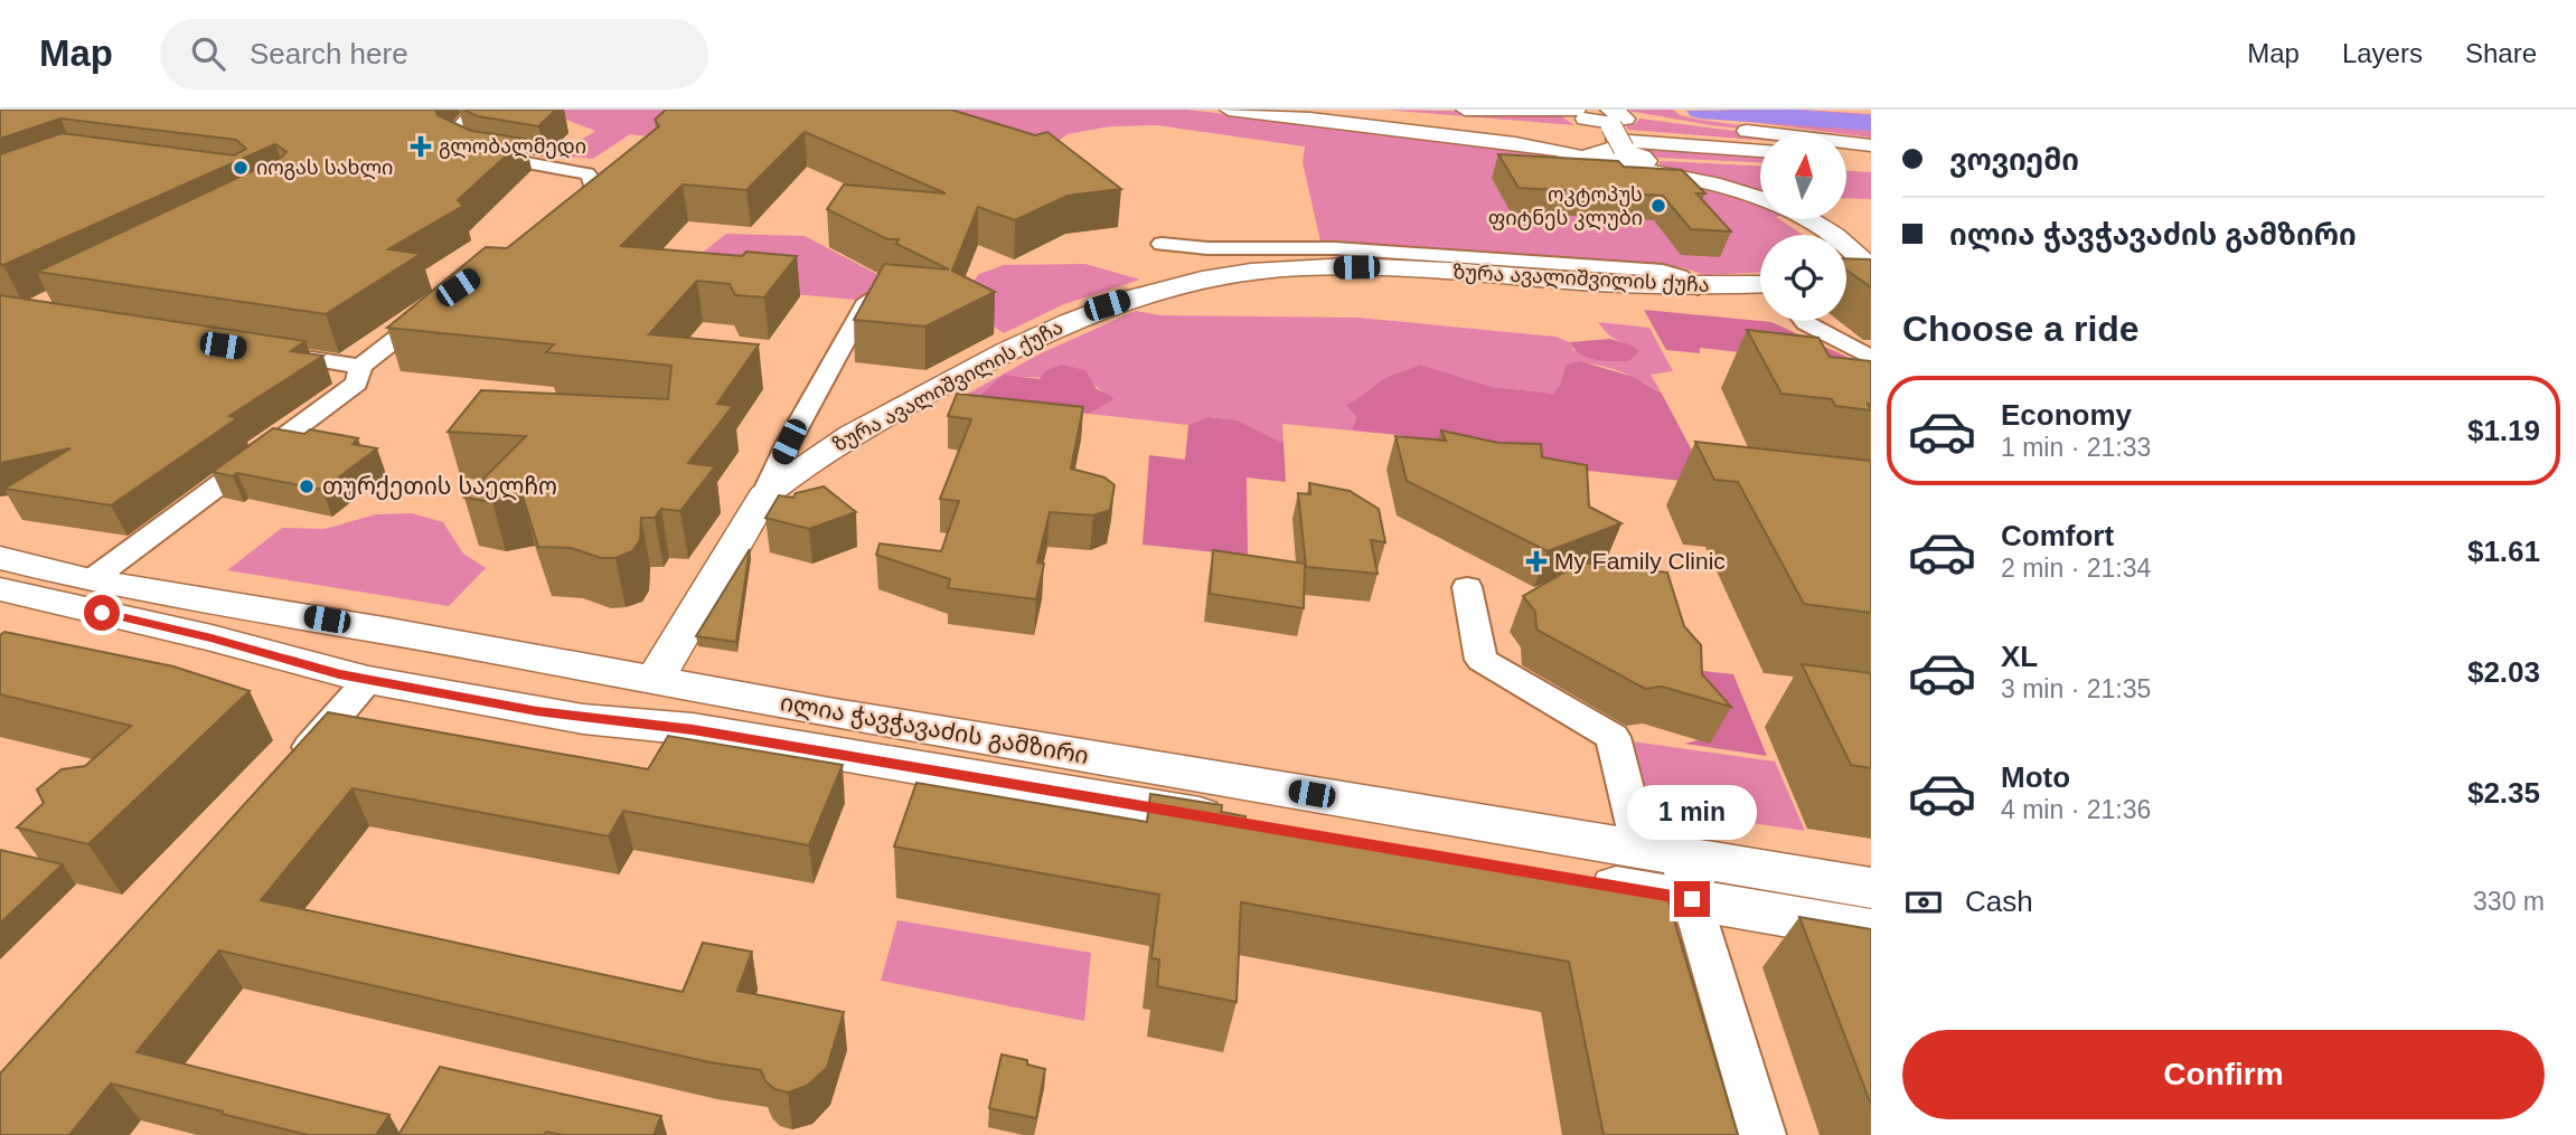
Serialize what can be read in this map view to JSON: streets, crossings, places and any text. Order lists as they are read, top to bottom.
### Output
{
  "streets": {
    "main road": ["ზურა ავალიშვილის ქუჩა", "ილია ჭავჭავაძის გამზირი"]
  },
  "crossings": [
    ["ზურა ავალიშვილის ქუჩა", "ილია ჭავჭავაძის გამზირი"]
  ],
  "places": {
    "health": ["გლობალმედი", "My Family Clinic"],
    "other": ["იოგას სახლი", "ოკტოპუს ფიტნეს კლუბი", "თურქეთის საელჩო"]
  },
  "north": "top",
  "page": {
    "header": "Map",
    "search": "Search here",
    "nav": ["Map", "Layers", "Share"],
    "banner": ["ვოვიემი", "ილია ჭავჭავაძის გამზირი"],
    "heading": "Choose a ride",
    "list": [
      {
        "name": "Economy",
        "note": "1 min · 21:33",
        "value": "$1.19"
      },
      {
        "name": "Comfort",
        "note": "2 min · 21:34",
        "value": "$1.61"
      },
      {
        "name": "XL",
        "note": "3 min · 21:35",
        "value": "$2.03"
      },
      {
        "name": "Moto",
        "note": "4 min · 21:36",
        "value": "$2.35"
      }
    ],
    "bubble": "1 min",
    "pay": ["Cash", "330 m"],
    "buttons": "Confirm"
  }
}
